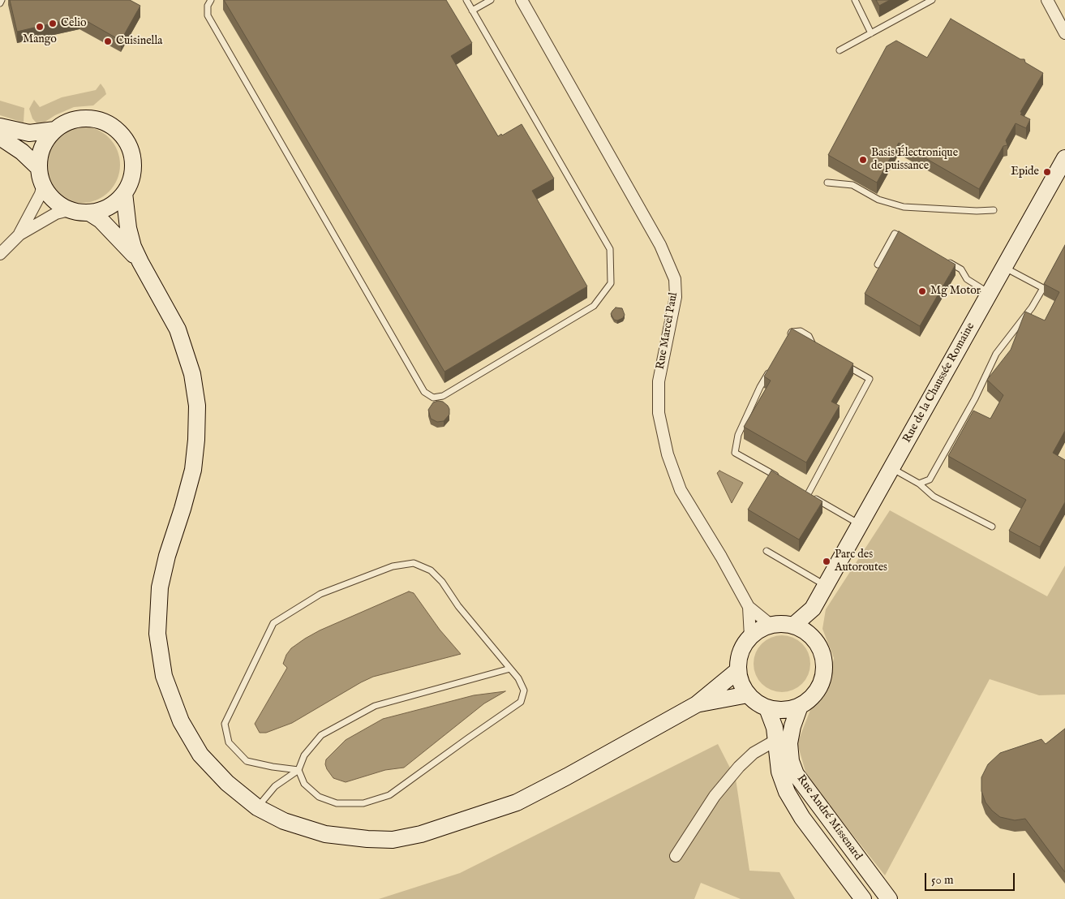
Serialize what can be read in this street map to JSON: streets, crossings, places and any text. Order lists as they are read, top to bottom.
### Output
{
  "streets": {
    "street": ["Rue Marcel Paul", "Rue de la Chaussée Romaine", "Rue André Missenard"]
  },
  "crossings": [
    ["Rue Marcel Paul", "Rue de la Chaussée Romaine"],
    ["Rue Marcel Paul", "Rue André Missenard"],
    ["Rue de la Chaussée Romaine", "Rue André Missenard"]
  ],
  "places": [
    "Celio",
    "Mango",
    "Cuisinella",
    "Basis Électronique de puissance",
    "Epide",
    "Mg Motor",
    "Parc des Autoroutes"
  ],
  "scale_bar": "50 m"
}
